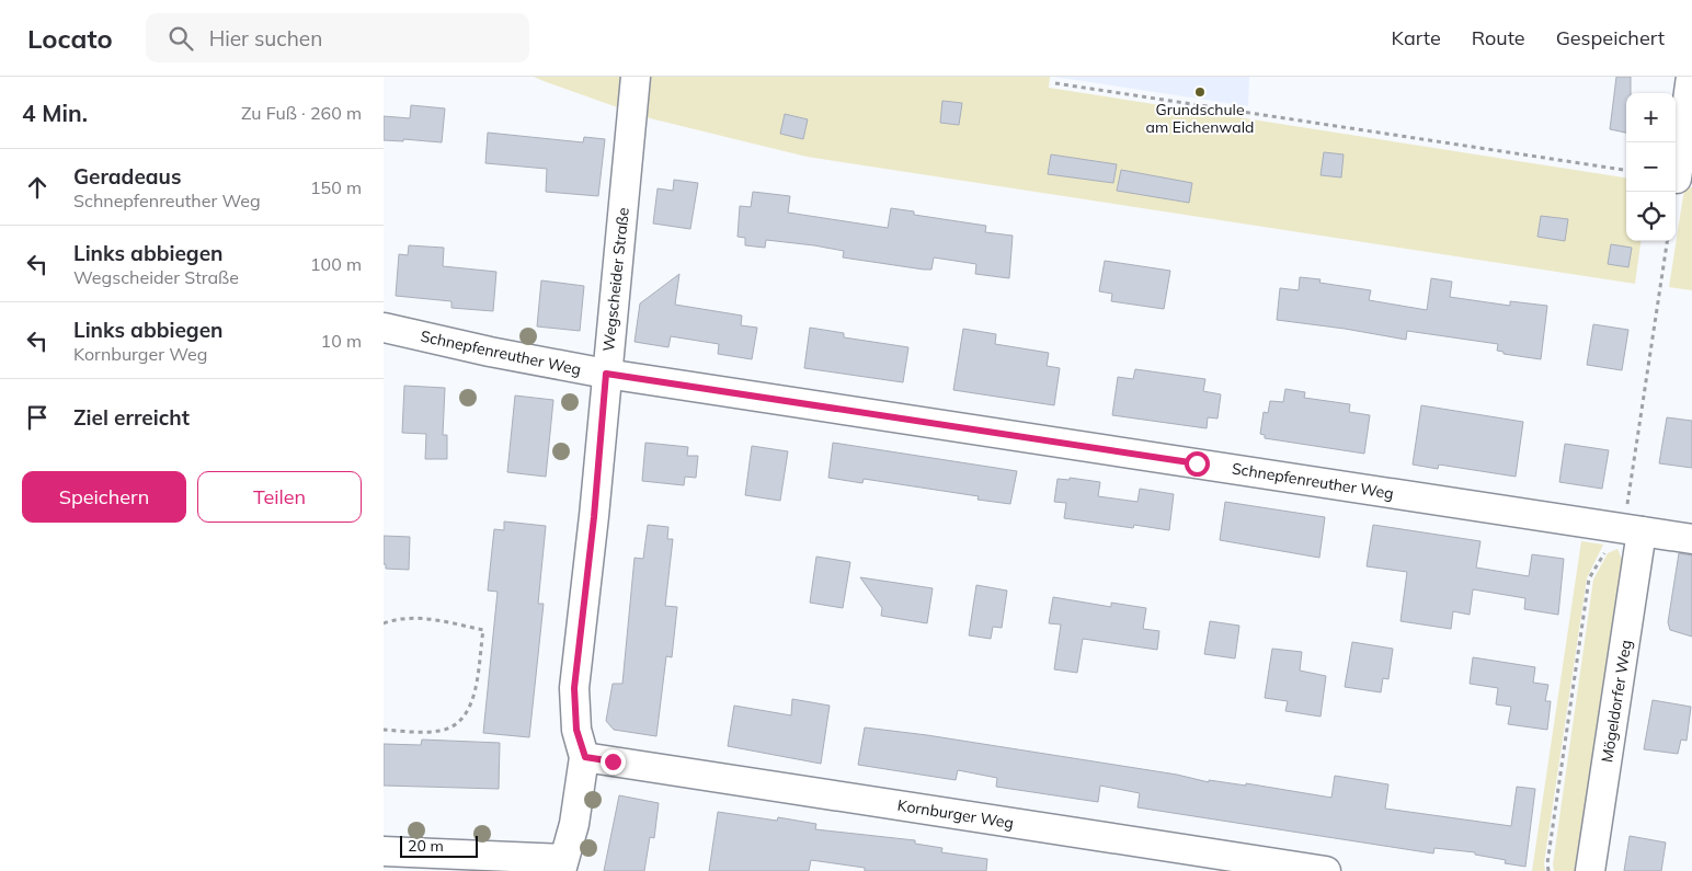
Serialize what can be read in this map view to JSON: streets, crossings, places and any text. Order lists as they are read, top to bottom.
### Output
{
  "streets": {
    "street": [
      "Wegscheider Straße",
      "Schnepfenreuther Weg",
      "Mögeldorfer Weg",
      "Kornburger Weg"
    ]
  },
  "crossings": [
    ["Wegscheider Straße", "Schnepfenreuther Weg"],
    ["Wegscheider Straße", "Kornburger Weg"],
    ["Schnepfenreuther Weg", "Mögeldorfer Weg"]
  ],
  "places": ["Grundschule am Eichenwald"],
  "scale_bar": "20 m",
  "page": {
    "header": "Locato",
    "search": "Hier suchen",
    "nav": ["Karte", "Route", "Gespeichert"],
    "heading": ["4 Min.", "Zu Fuß · 260 m"],
    "map_buttons": ["+", "−"],
    "list": [
      ["Geradeaus", "Schnepfenreuther Weg", "150 m"],
      ["Links abbiegen", "Wegscheider Straße", "100 m"],
      ["Links abbiegen", "Kornburger Weg", "10 m"],
      "Ziel erreicht"
    ],
    "buttons": ["Speichern", "Teilen"],
    "scale": "20 m"
  }
}
